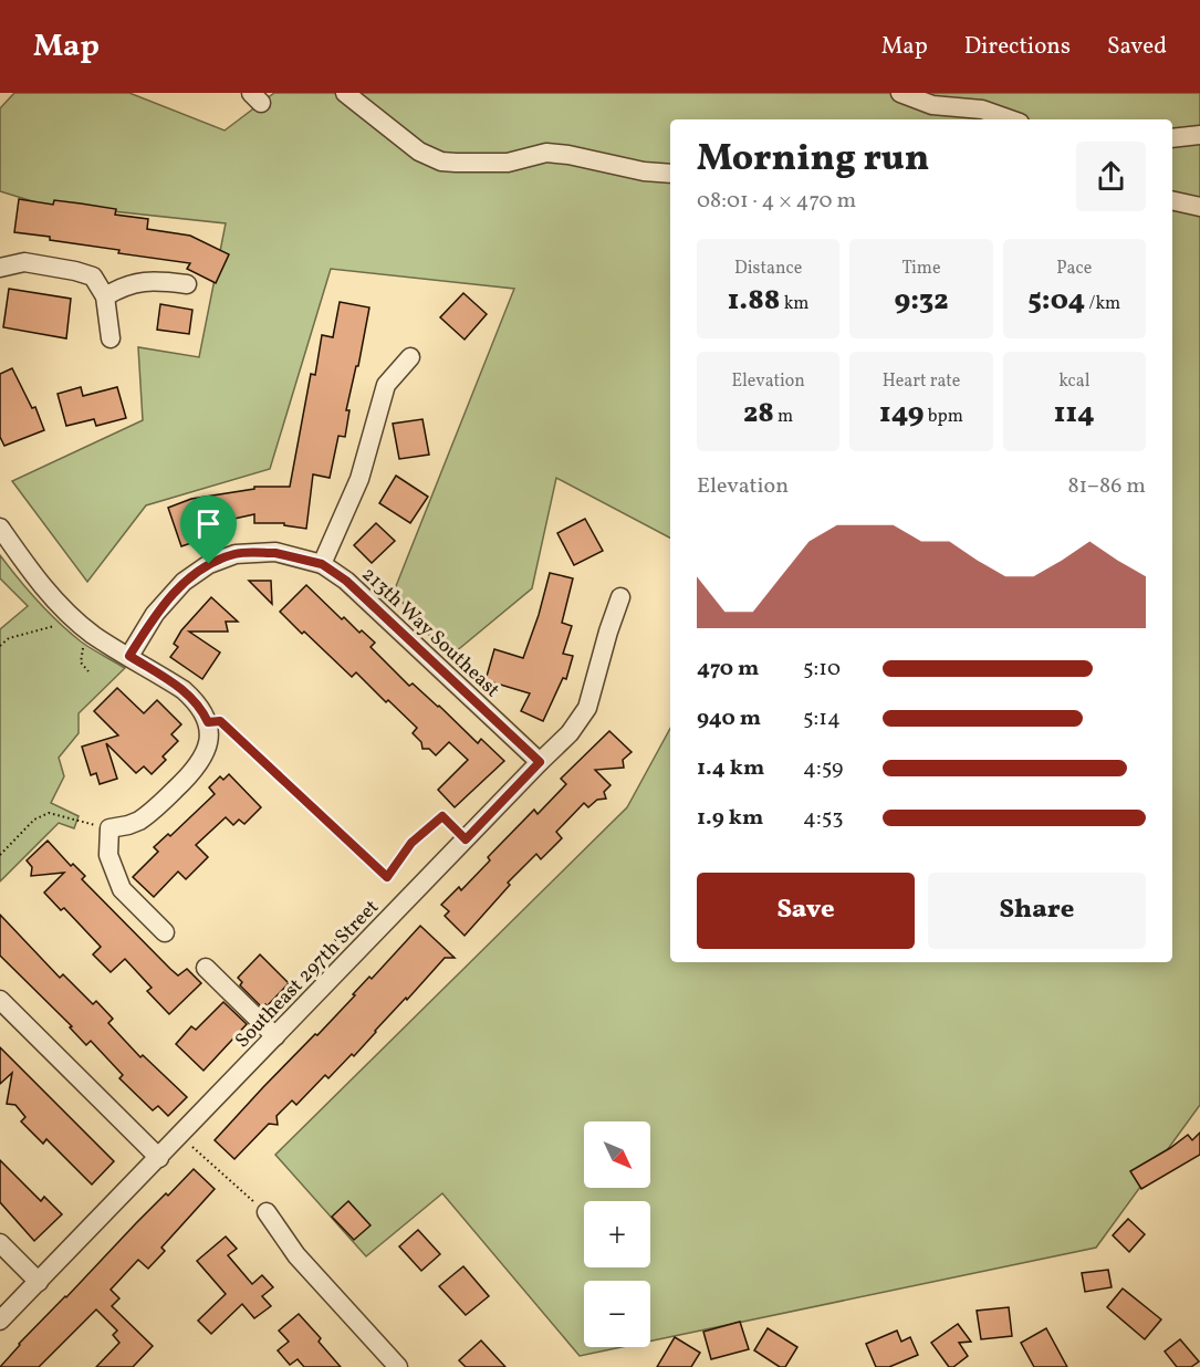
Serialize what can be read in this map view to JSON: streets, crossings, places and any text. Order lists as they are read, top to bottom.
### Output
{
  "streets": {
    "street": ["213th Way Southeast", "Southeast 297th Street"]
  },
  "crossings": [
    ["213th Way Southeast", "Southeast 297th Street"]
  ],
  "north": "bottom right",
  "page": {
    "header": "Map",
    "nav": ["Map", "Directions", "Saved"],
    "heading": ["Morning run", "08:01 · 4 × 470 m"],
    "stats": [
      ["Distance", "1.88 km"],
      ["Time", "9:32"],
      ["Pace", "5:04 /km"],
      ["Elevation", "28 m"],
      ["Heart rate", "149 bpm"],
      ["kcal", "114"]
    ],
    "chart": ["Elevation", "81–86 m"],
    "list": [
      {
        "name": "470 m",
        "note": "5:10"
      },
      {
        "name": "940 m",
        "note": "5:14"
      },
      {
        "name": "1.4 km",
        "note": "4:59"
      },
      {
        "name": "1.9 km",
        "note": "4:53"
      }
    ],
    "buttons": ["Save", "Share"],
    "map_buttons": ["+", "−"]
  }
}
